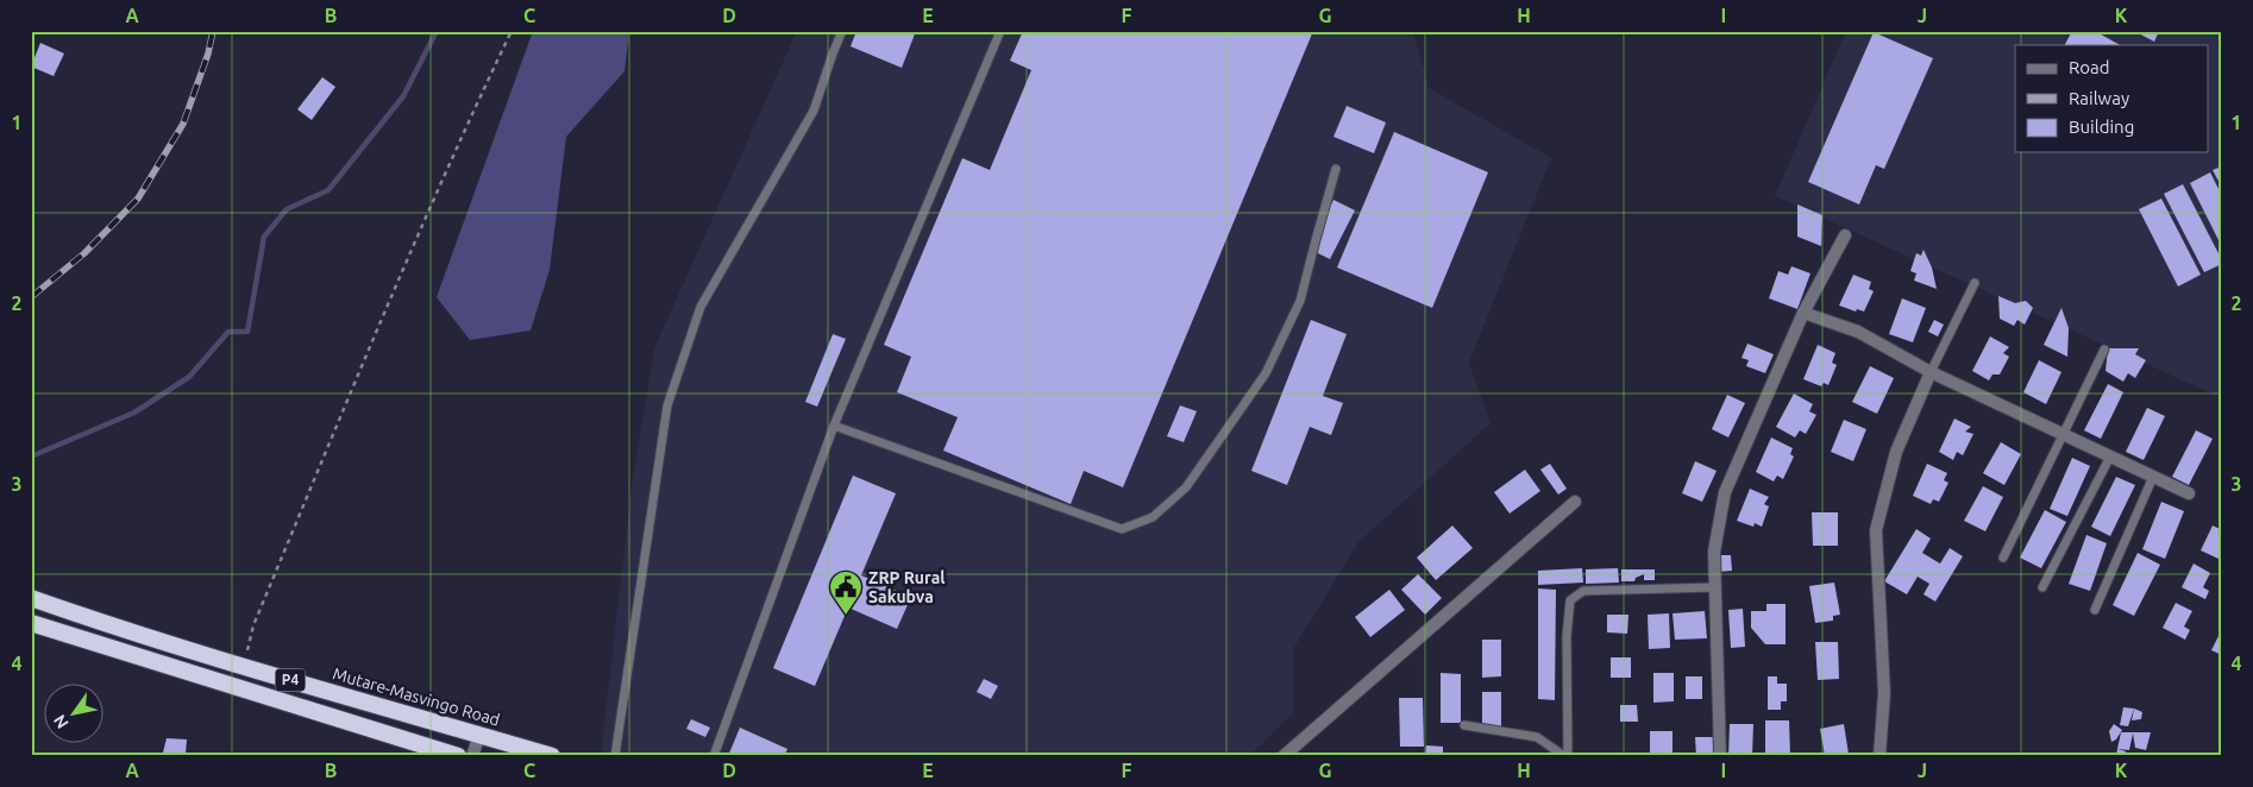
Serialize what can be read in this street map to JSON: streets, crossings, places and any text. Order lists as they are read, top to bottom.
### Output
{
  "streets": {
    "highway": ["P4", "Mutare-Masvingo Road"]
  },
  "places": {
    "public building": ["ZRP Rural Sakubva"]
  },
  "legend": ["Road", "Railway", "Building"],
  "north": "bottom left",
  "grid": {
    "columns": [
      "A",
      "B",
      "C",
      "D",
      "E",
      "F",
      "G",
      "H",
      "I",
      "J",
      "K"
    ],
    "rows": [
      "1",
      "2",
      "3",
      "4"
    ]
  }
}
